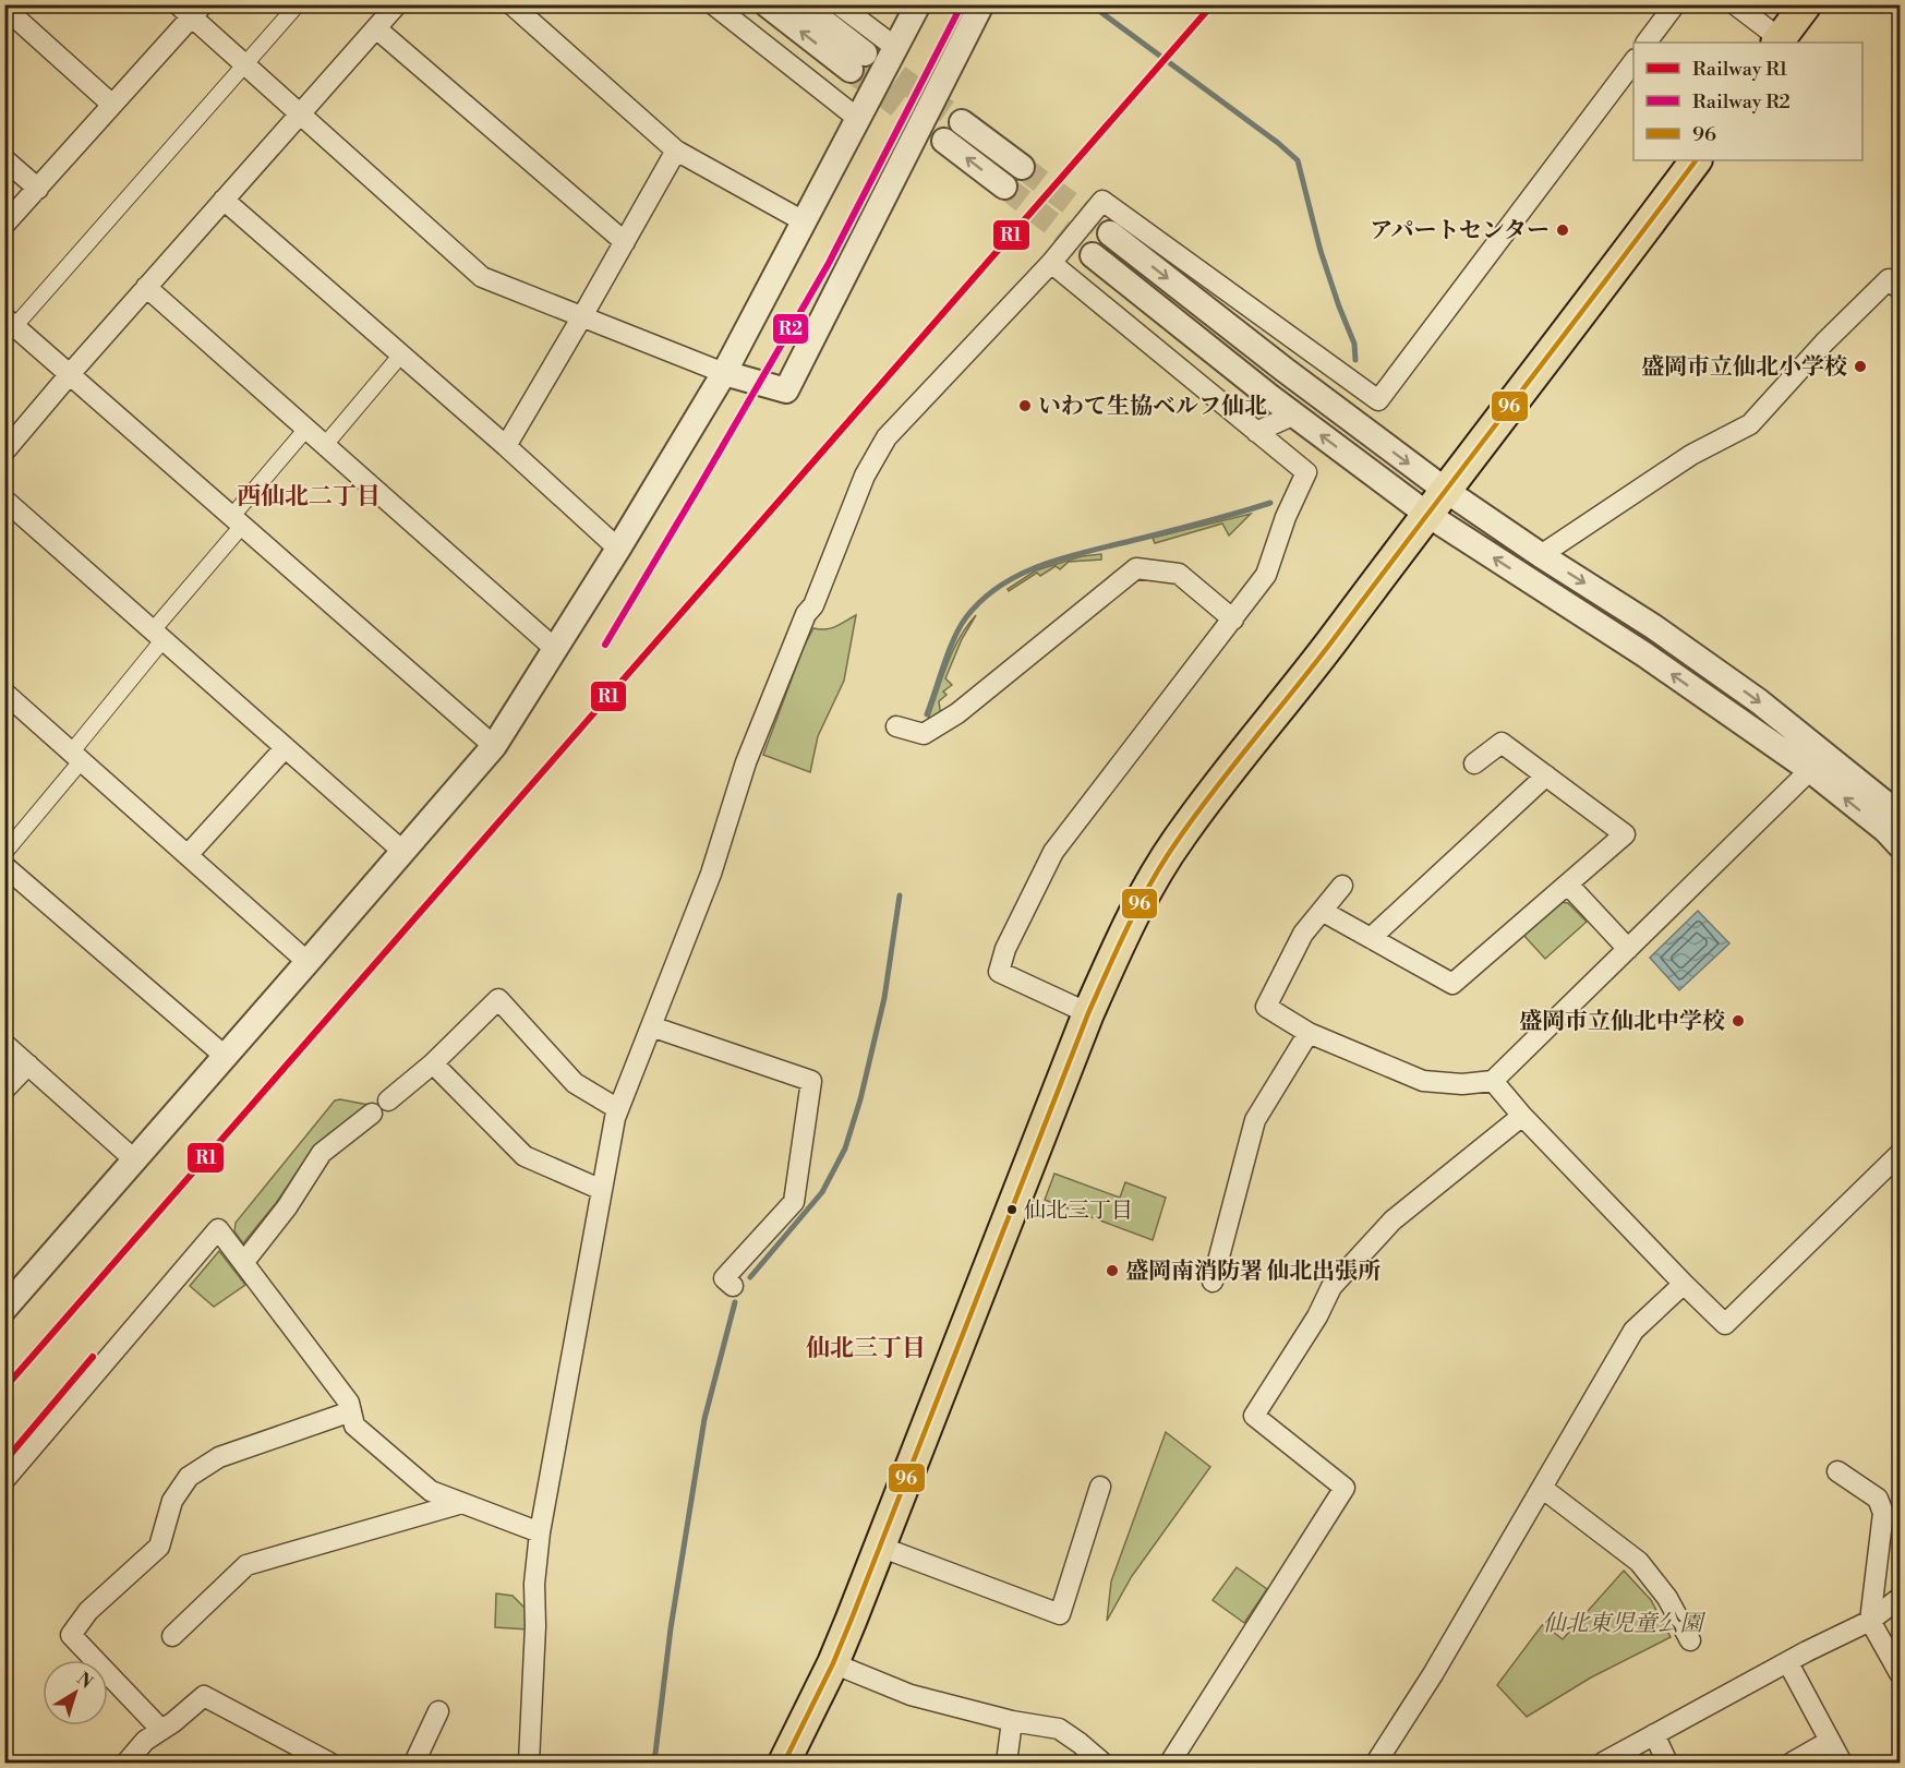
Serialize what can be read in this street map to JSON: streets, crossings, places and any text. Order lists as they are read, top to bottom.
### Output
{
  "districts": ["西仙北二丁目", "仙北三丁目"],
  "parks": ["仙北東児童公園"],
  "places": [
    "アパートセンター",
    "盛岡市立仙北小学校",
    "いわて生協ベルフ仙北",
    "盛岡市立仙北中学校",
    "仙北三丁目",
    "盛岡南消防署 仙北出張所"
  ],
  "lines": ["rail line R1", "rail line R2", "transit line 96"],
  "legend": ["Railway R1", "Railway R2", "96"],
  "north": "top right"
}
